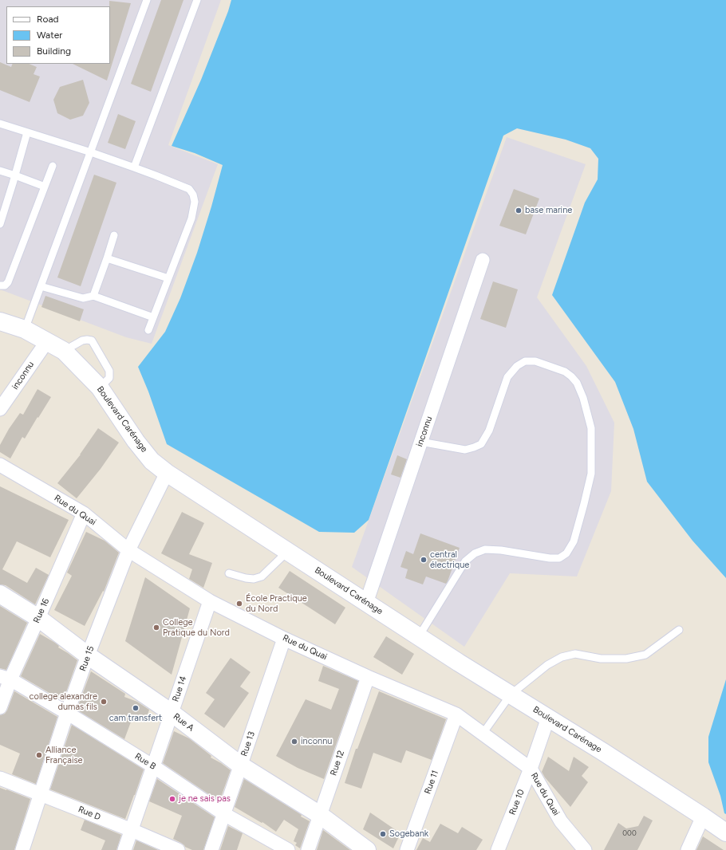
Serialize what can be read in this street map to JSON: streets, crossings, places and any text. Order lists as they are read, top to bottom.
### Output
{
  "streets": {
    "street": [
      "inconnu",
      "Boulevard Carénage",
      "Rue du Quai",
      "Rue 16",
      "Rue 15",
      "Rue 14",
      "Rue A",
      "Rue 13",
      "Rue B",
      "Rue 12",
      "Rue 11",
      "Rue 10",
      "Rue D"
    ]
  },
  "crossings": [
    ["inconnu", "Boulevard Carénage"],
    ["Boulevard Carénage", "Rue 15"],
    ["Boulevard Carénage", "Rue 10"],
    ["Rue du Quai", "Rue 16"],
    ["Rue du Quai", "Rue 15"],
    ["Rue du Quai", "Rue 14"],
    ["Rue du Quai", "Rue 13"],
    ["Rue du Quai", "Rue 12"],
    ["Rue du Quai", "Rue 11"],
    ["Rue du Quai", "Rue 10"],
    ["Rue 16", "Rue A"],
    ["Rue 16", "Rue B"],
    ["Rue 15", "Rue A"],
    ["Rue 15", "Rue B"],
    ["Rue 15", "Rue D"],
    ["Rue 14", "Rue A"],
    ["Rue 14", "Rue B"],
    ["Rue 14", "Rue D"],
    ["Rue A", "Rue 13"],
    ["Rue A", "Rue 12"],
    ["Rue 13", "Rue B"]
  ],
  "places": [
    "base marine",
    "central électrique",
    "École Practique du Nord",
    "College Pratique du Nord",
    "college alexandre dumas fils",
    "cam transfert",
    "inconnu",
    "Alliance Française",
    "je ne sais pas",
    "Sogebank"
  ],
  "house_numbers": ["000"],
  "legend": ["Road", "Water", "Building"]
}
